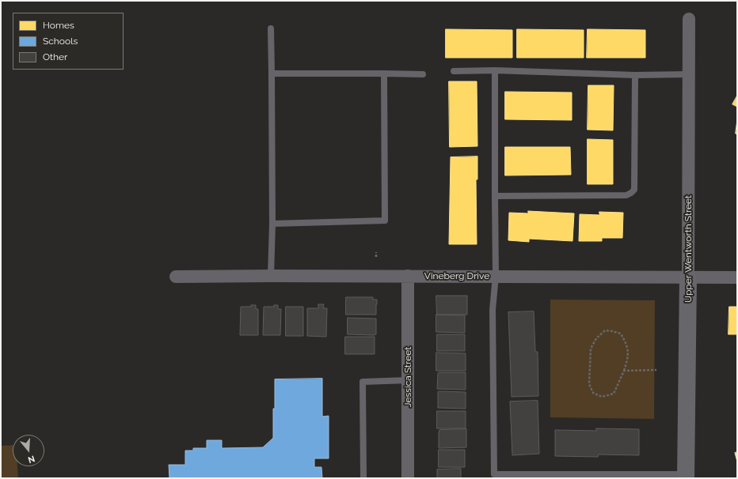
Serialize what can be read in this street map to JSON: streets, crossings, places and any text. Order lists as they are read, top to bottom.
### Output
{
  "streets": {
    "street": ["Upper Wentworth Street", "Vineberg Drive", "Jessica Street"]
  },
  "crossings": [
    ["Upper Wentworth Street", "Vineberg Drive"],
    ["Vineberg Drive", "Jessica Street"]
  ],
  "legend": ["Homes", "Schools", "Other"],
  "north": "bottom"
}
